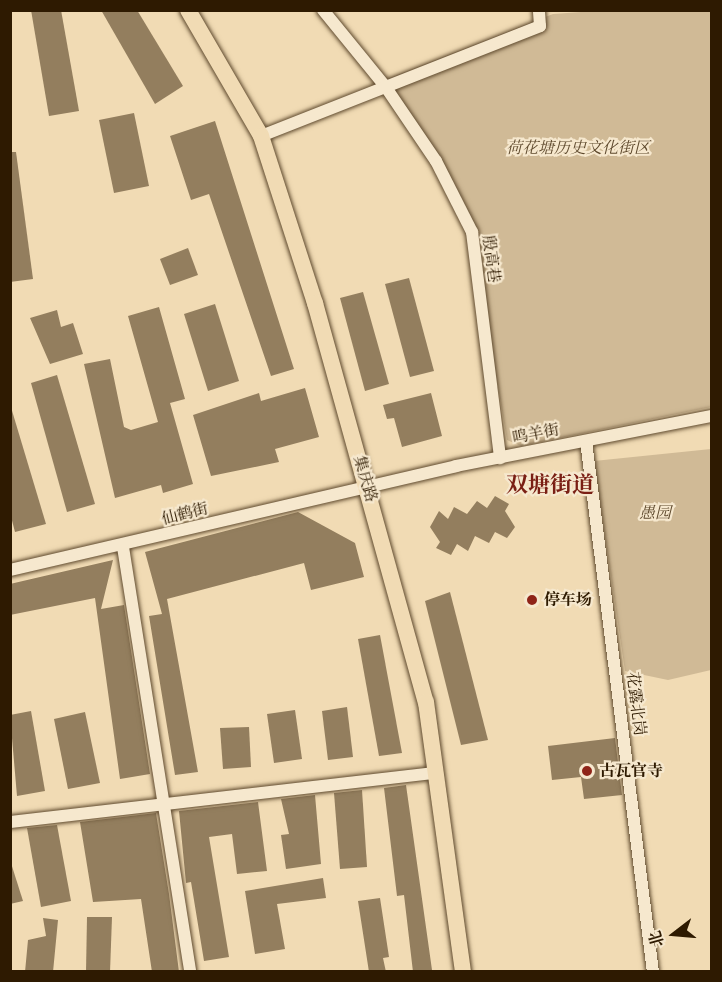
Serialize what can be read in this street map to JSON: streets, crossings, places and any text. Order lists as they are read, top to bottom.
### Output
{
  "streets": {
    "main road": ["集庆路"],
    "street": [
      "殷高巷",
      "鸣羊街",
      "仙鹤街",
      "花露北岗"
    ]
  },
  "crossings": [
    ["殷高巷", "鸣羊街"],
    ["鸣羊街", "集庆路"],
    ["鸣羊街", "仙鹤街"],
    ["鸣羊街", "花露北岗"],
    ["集庆路", "仙鹤街"]
  ],
  "districts": ["双塘街道"],
  "parks": ["荷花塘历史文化街区", "愚园"],
  "places": ["停车场", "古瓦官寺"],
  "north": "left"
}
